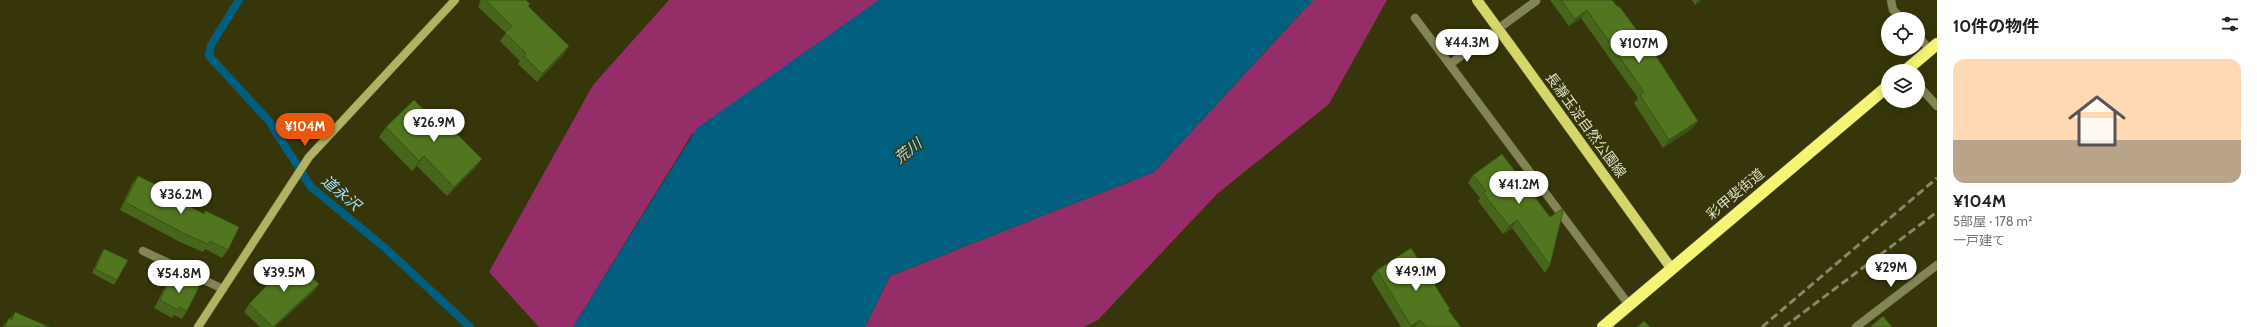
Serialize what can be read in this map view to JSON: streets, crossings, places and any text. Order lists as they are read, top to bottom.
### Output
{
  "streets": {
    "highway": ["彩甲斐街道"],
    "main road": ["長瀞玉淀自然公園線"]
  },
  "crossings": [
    ["長瀞玉淀自然公園線", "彩甲斐街道"]
  ],
  "water": ["荒川", "道永沢"],
  "page": {
    "heading": "10件の物件",
    "price": [
      "¥44.3M",
      "¥107M",
      "¥26.9M",
      "¥104M",
      "¥41.2M",
      "¥36.2M",
      "¥29M",
      "¥49.1M",
      "¥39.5M",
      "¥54.8M"
    ],
    "list": [
      {
        "name": "¥104M",
        "note": "5部屋 · 178 m² · 一戸建て"
      }
    ]
  }
}
